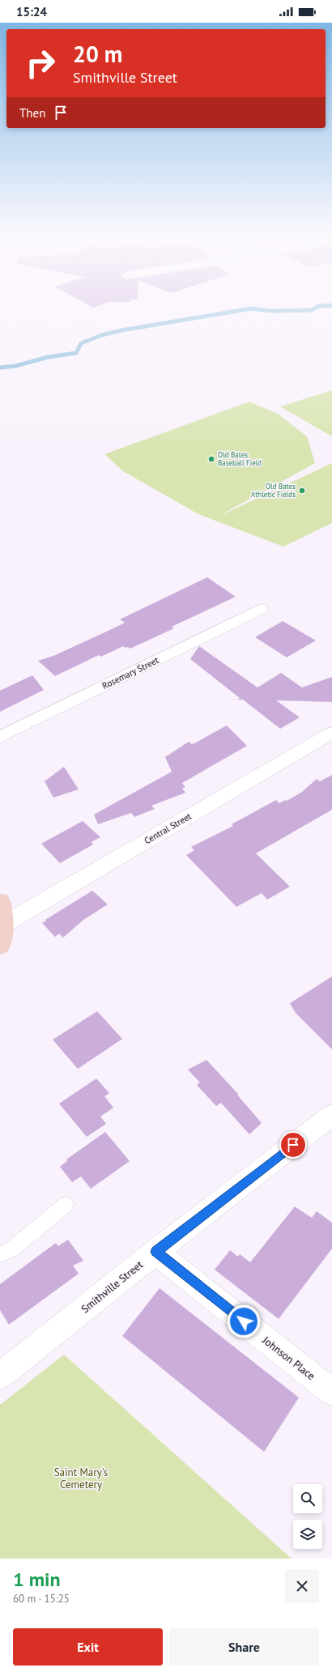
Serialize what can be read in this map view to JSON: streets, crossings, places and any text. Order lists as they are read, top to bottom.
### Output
{
  "streets": {
    "street": [
      "Rosemary Street",
      "Central Street",
      "Smithville Street",
      "Johnson Place"
    ]
  },
  "crossings": [
    ["Smithville Street", "Johnson Place"]
  ],
  "parks": ["Saint Mary's Cemetery"],
  "places": ["Old Bates Baseball Field", "Old Bates Athletic Fields"],
  "page": {
    "status": "15:24",
    "turn": ["20 m", "Smithville Street"],
    "then": "Then",
    "heading": ["1 min", "60 m · 15:25"],
    "buttons": ["Exit", "Share"]
  }
}
